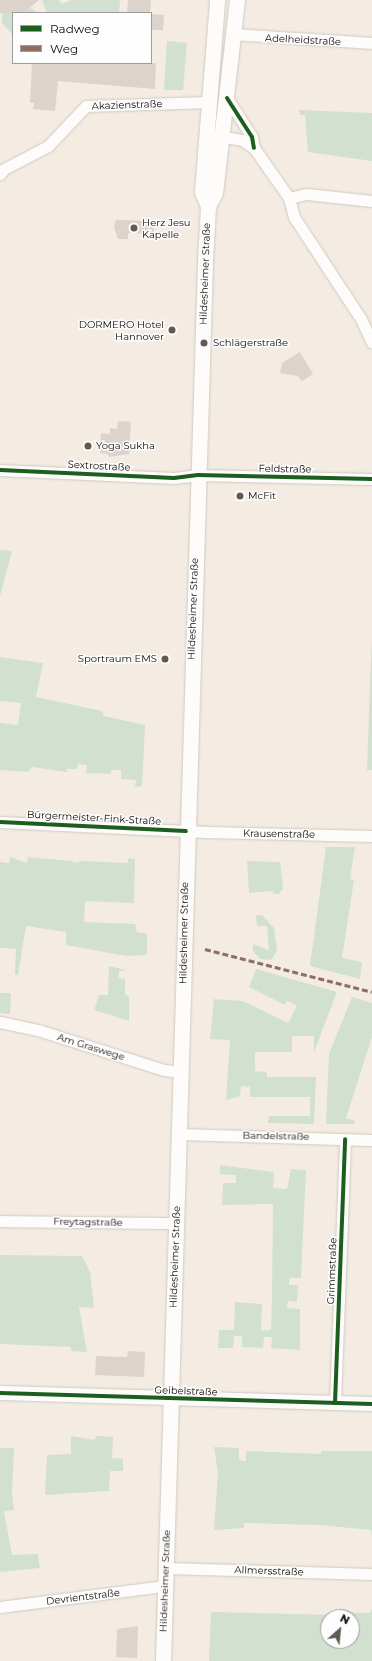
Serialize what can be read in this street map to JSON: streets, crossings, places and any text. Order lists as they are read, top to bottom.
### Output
{
  "streets": {
    "main road": ["Hildesheimer Straße"],
    "street": [
      "Adelheidstraße",
      "Akazienstraße",
      "Sextrostraße",
      "Feldstraße",
      "Bürgermeister-Fink-Straße",
      "Krausenstraße",
      "Am Graswege",
      "Bandelstraße",
      "Freytagstraße",
      "Grimmstraße",
      "Geibelstraße",
      "Allmersstraße",
      "Devrientstraße"
    ]
  },
  "crossings": [
    ["Adelheidstraße", "Hildesheimer Straße"],
    ["Akazienstraße", "Hildesheimer Straße"],
    ["Hildesheimer Straße", "Sextrostraße"],
    ["Hildesheimer Straße", "Feldstraße"],
    ["Hildesheimer Straße", "Bürgermeister-Fink-Straße"],
    ["Hildesheimer Straße", "Krausenstraße"],
    ["Hildesheimer Straße", "Am Graswege"],
    ["Hildesheimer Straße", "Bandelstraße"],
    ["Hildesheimer Straße", "Freytagstraße"],
    ["Hildesheimer Straße", "Geibelstraße"],
    ["Hildesheimer Straße", "Allmersstraße"],
    ["Hildesheimer Straße", "Devrientstraße"],
    ["Sextrostraße", "Feldstraße"],
    ["Bürgermeister-Fink-Straße", "Krausenstraße"],
    ["Bandelstraße", "Grimmstraße"],
    ["Grimmstraße", "Geibelstraße"]
  ],
  "places": [
    "Herz Jesu Kapelle",
    "DORMERO Hotel Hannover",
    "Schlägerstraße",
    "Yoga Sukha",
    "McFit",
    "Sportraum EMS"
  ],
  "legend": ["Radweg", "Weg"],
  "north": "top right"
}
